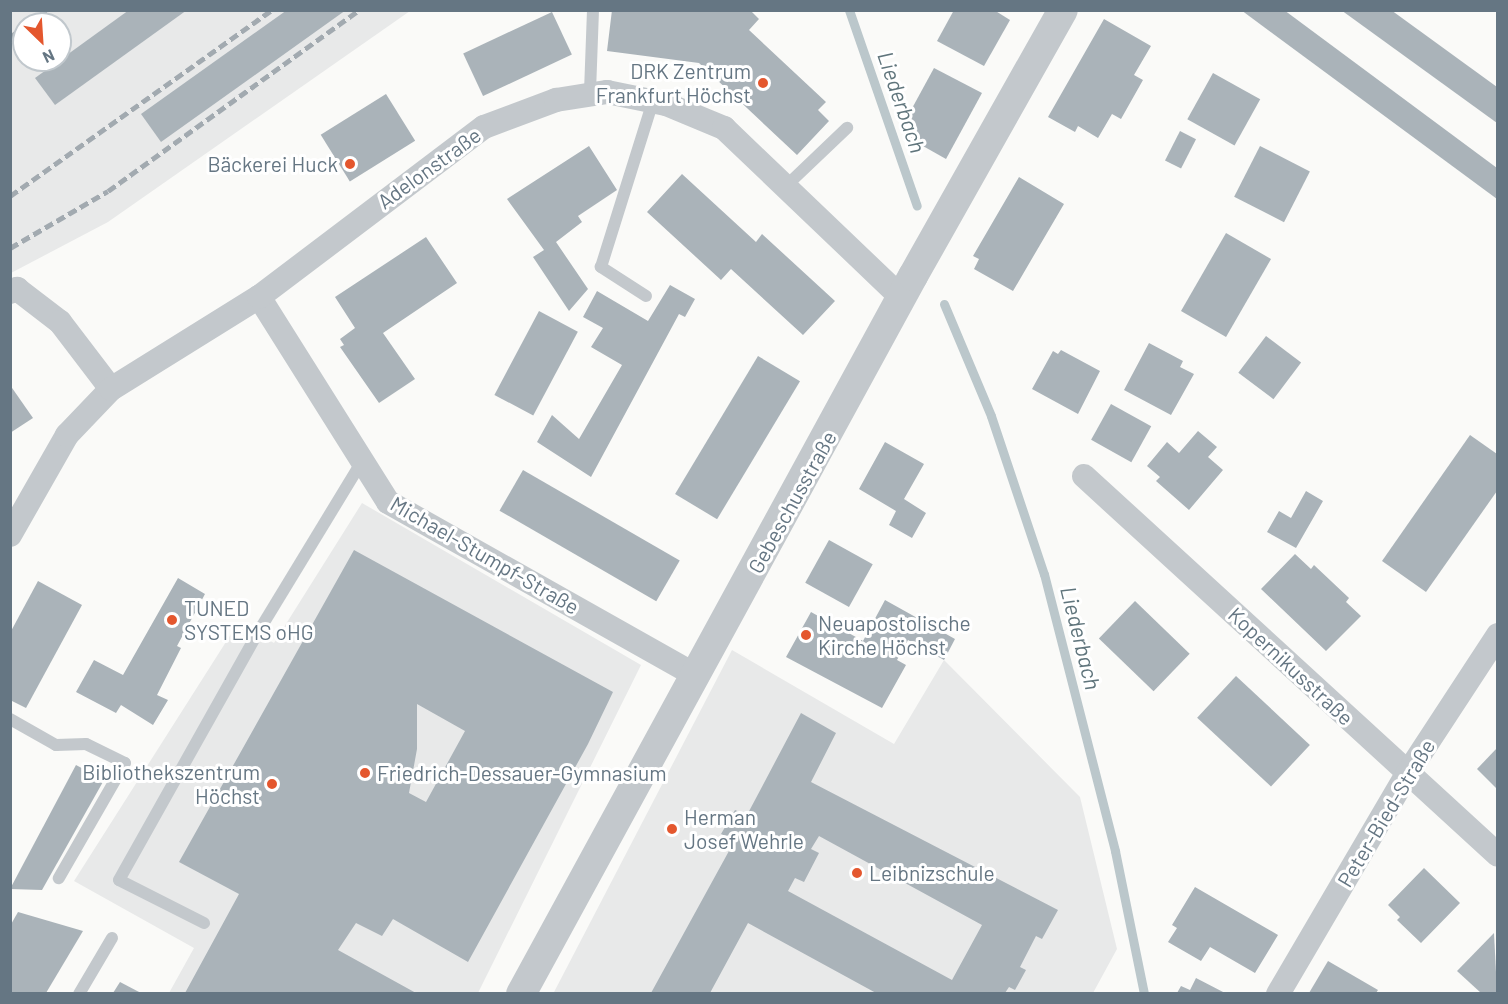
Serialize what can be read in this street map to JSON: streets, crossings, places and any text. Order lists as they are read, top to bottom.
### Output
{
  "streets": {
    "street": [
      "Adelonstraße",
      "Gebeschusstraße",
      "Michael-Stumpf-Straße",
      "Kopernikusstraße",
      "Peter-Bied-Straße"
    ]
  },
  "crossings": [
    ["Adelonstraße", "Gebeschusstraße"],
    ["Adelonstraße", "Michael-Stumpf-Straße"],
    ["Gebeschusstraße", "Michael-Stumpf-Straße"],
    ["Kopernikusstraße", "Peter-Bied-Straße"]
  ],
  "water": ["Liederbach"],
  "places": [
    "DRK Zentrum Frankfurt Höchst",
    "Bäckerei Huck",
    "TUNED SYSTEMS oHG",
    "Neuapostolische Kirche Höchst",
    "Friedrich-Dessauer-Gymnasium",
    "Bibliothekszentrum Höchst",
    "Herman Josef Wehrle",
    "Leibnizschule"
  ],
  "north": "bottom right"
}
